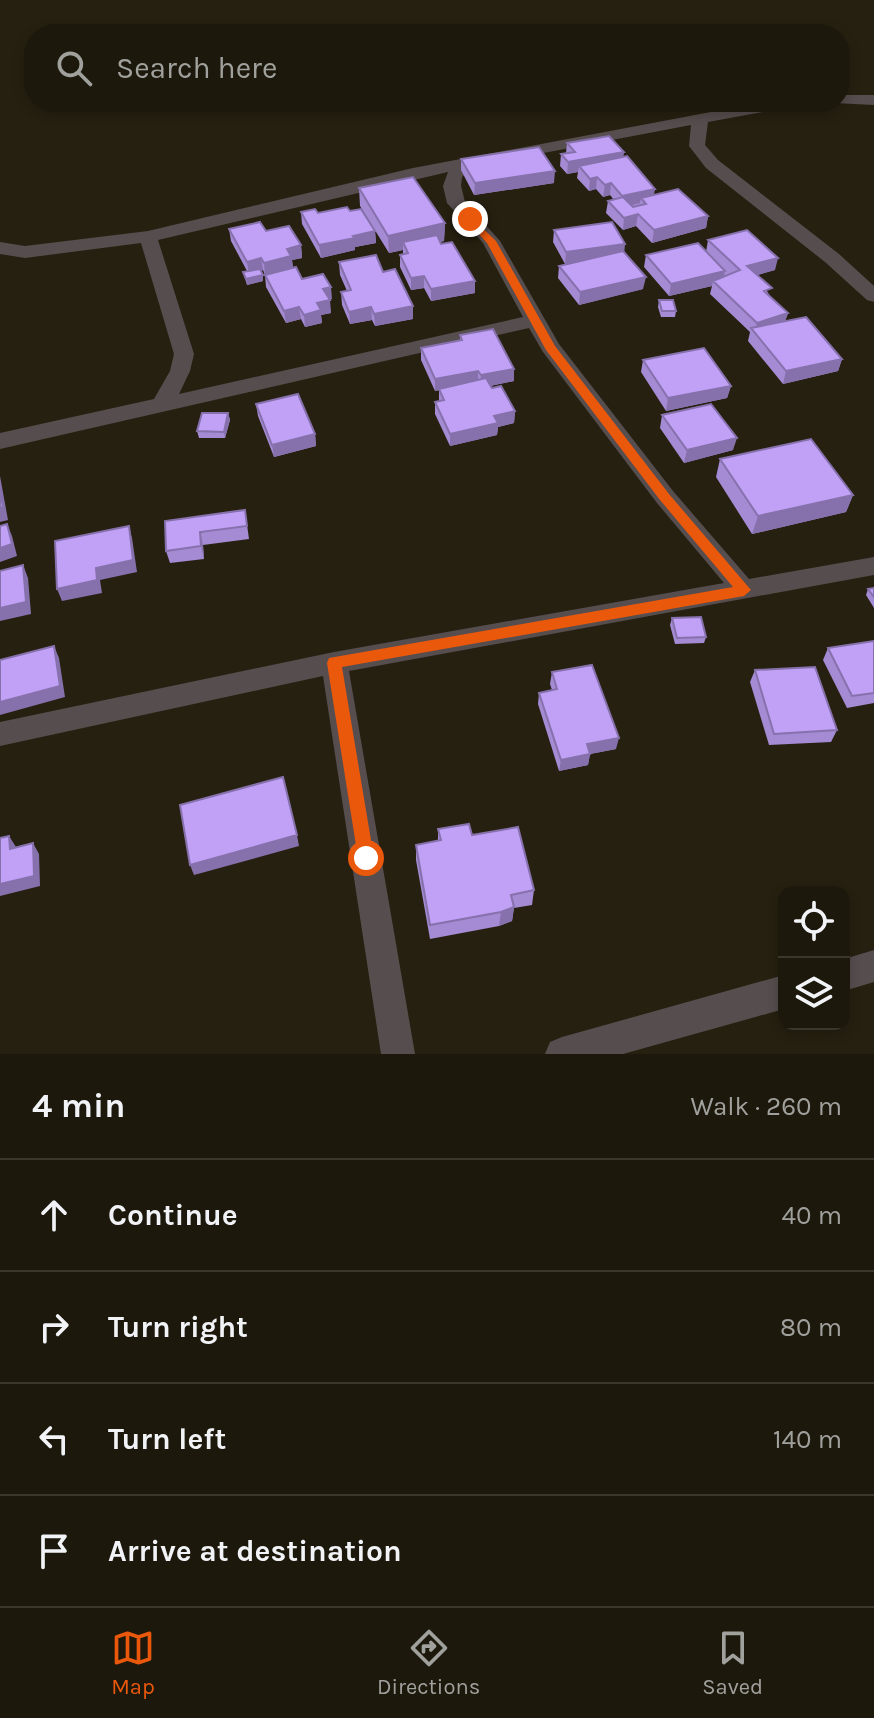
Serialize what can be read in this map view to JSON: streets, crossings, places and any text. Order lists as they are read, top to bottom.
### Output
{
  "page": {
    "search": "Search here",
    "heading": ["4 min", "Walk · 260 m"],
    "list": [
      ["Continue", "40 m"],
      ["Turn right", "80 m"],
      ["Turn left", "140 m"],
      "Arrive at destination"
    ],
    "nav": ["Map", "Directions", "Saved"]
  }
}
